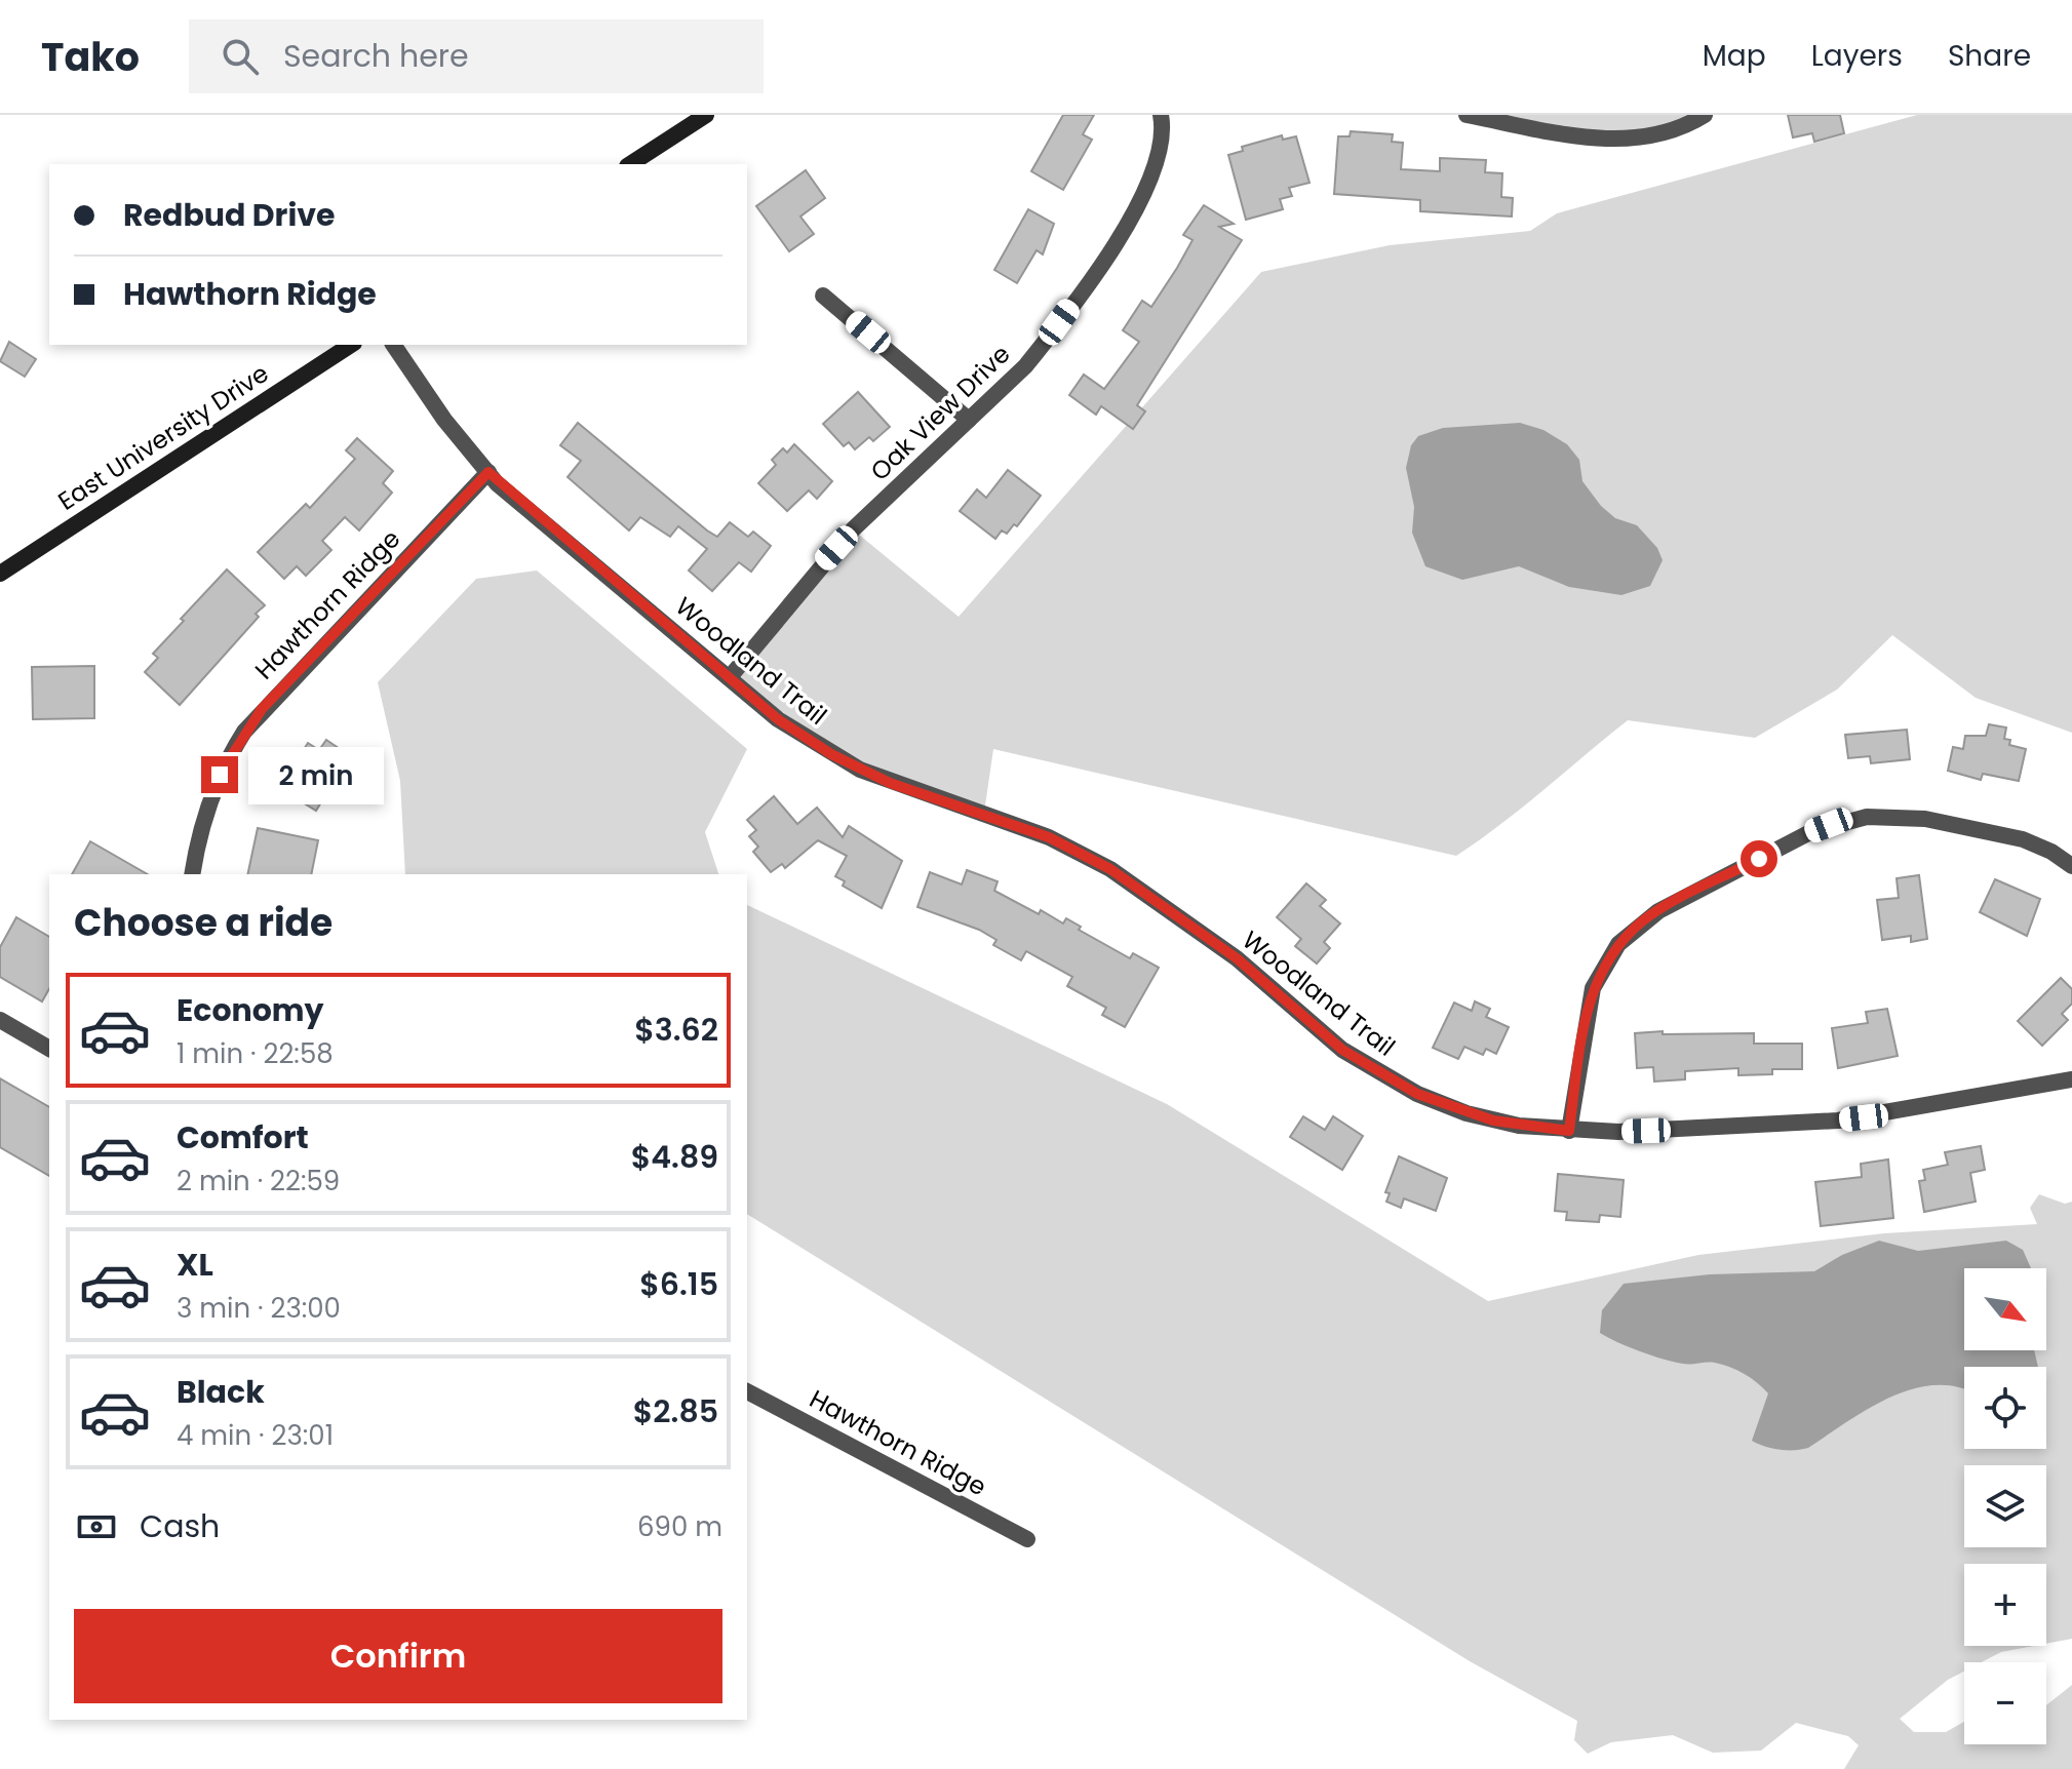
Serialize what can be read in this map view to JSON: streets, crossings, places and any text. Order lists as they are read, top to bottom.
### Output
{
  "streets": {
    "main road": ["East University Drive"],
    "street": ["Oak View Drive", "Hawthorn Ridge", "Woodland Trail"]
  },
  "crossings": [
    ["Oak View Drive", "Woodland Trail"],
    ["Hawthorn Ridge", "Woodland Trail"]
  ],
  "north": "bottom right",
  "page": {
    "header": "Tako",
    "search": "Search here",
    "nav": ["Map", "Layers", "Share"],
    "banner": ["Redbud Drive", "Hawthorn Ridge"],
    "bubble": "2 min",
    "heading": "Choose a ride",
    "list": [
      {
        "name": "Economy",
        "note": "1 min · 22:58",
        "value": "$3.62"
      },
      {
        "name": "Comfort",
        "note": "2 min · 22:59",
        "value": "$4.89"
      },
      {
        "name": "XL",
        "note": "3 min · 23:00",
        "value": "$6.15"
      },
      {
        "name": "Black",
        "note": "4 min · 23:01",
        "value": "$2.85"
      }
    ],
    "map_buttons": ["+", "−"],
    "pay": ["Cash", "690 m"],
    "buttons": "Confirm"
  }
}
